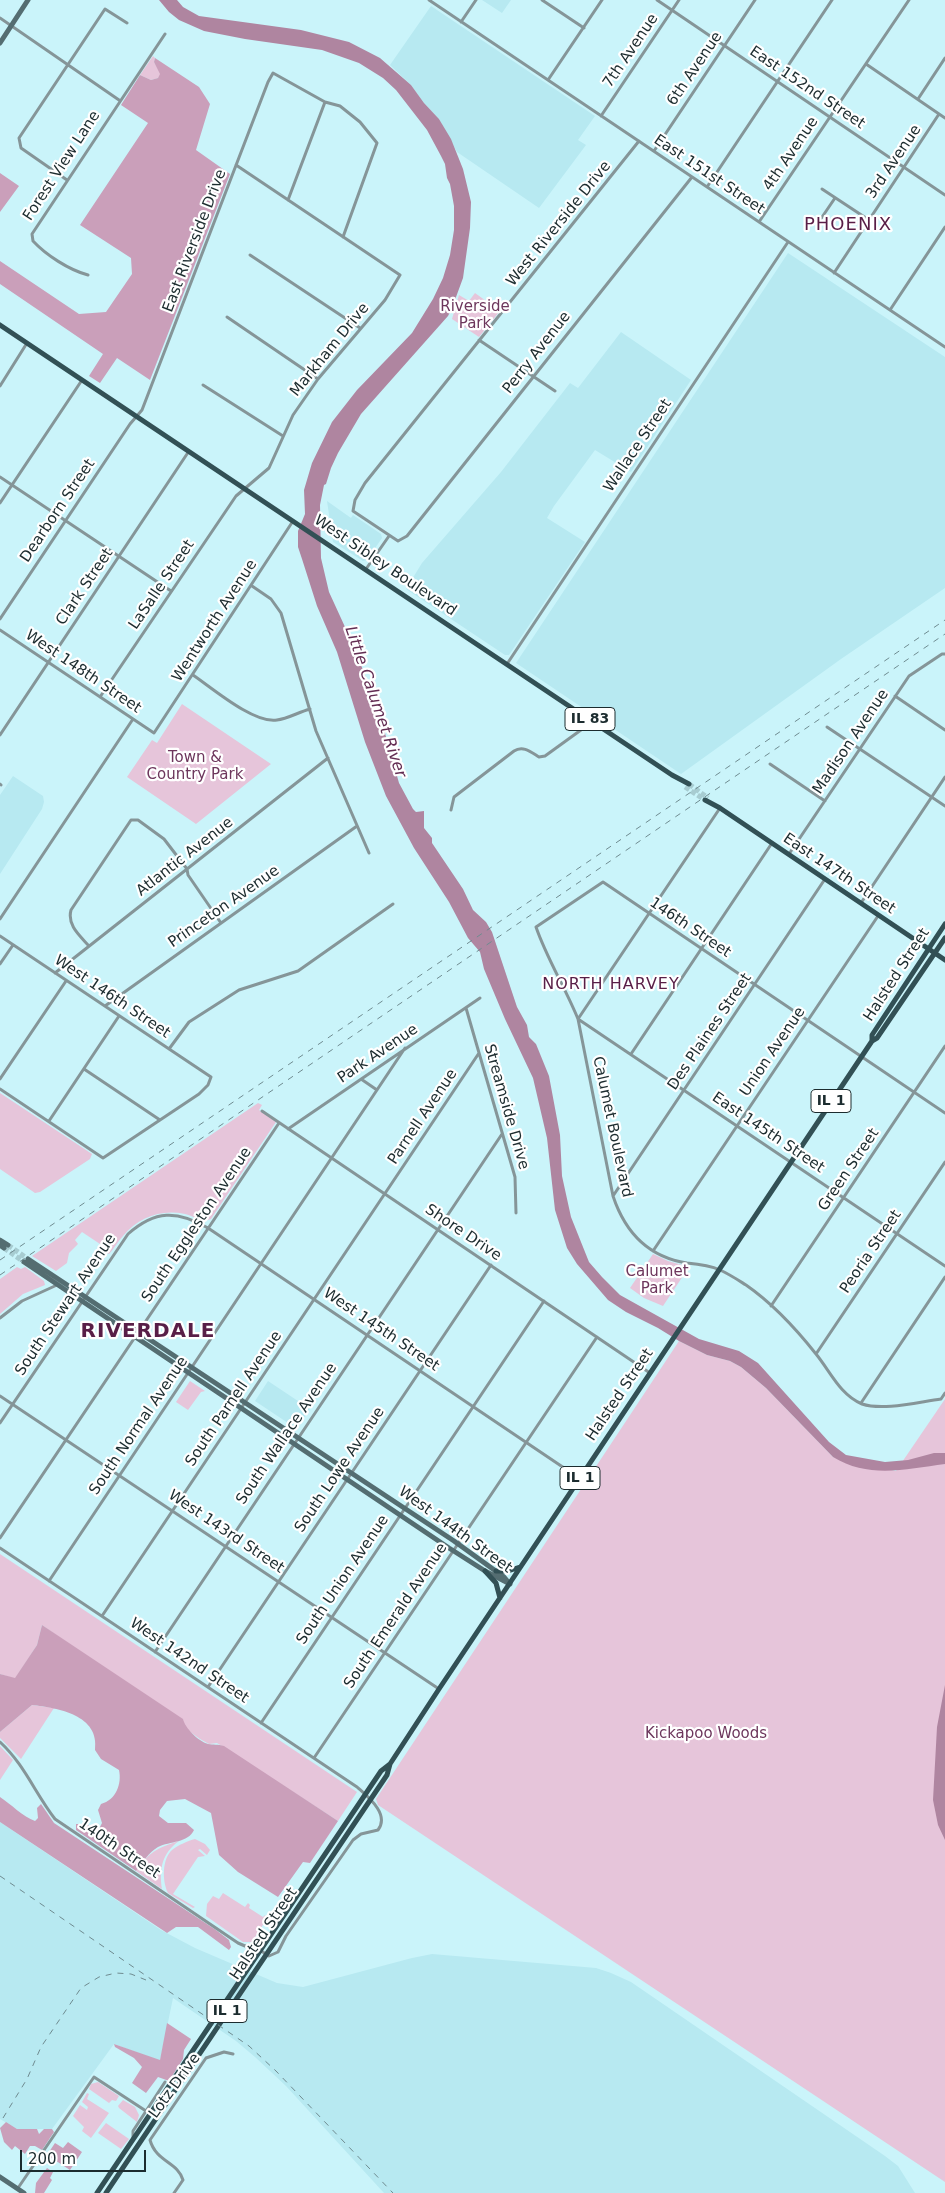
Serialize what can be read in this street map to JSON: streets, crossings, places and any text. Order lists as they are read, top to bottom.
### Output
{
  "streets": {
    "main road": [
      "West Sibley Boulevard",
      "IL 83",
      "East 147th Street",
      "Halsted Street",
      "IL 1"
    ],
    "street": [
      "7th Avenue",
      "6th Avenue",
      "East 152nd Street",
      "4th Avenue",
      "3rd Avenue",
      "Forest View Lane",
      "East 151st Street",
      "West Riverside Drive",
      "East Riverside Drive",
      "Markham Drive",
      "Perry Avenue",
      "Wallace Street",
      "Dearborn Street",
      "LaSalle Street",
      "Clark Street",
      "Wentworth Avenue",
      "West 148th Street",
      "Madison Avenue",
      "Atlantic Avenue",
      "Princeton Avenue",
      "146th Street",
      "West 146th Street",
      "Des Plaines Street",
      "Union Avenue",
      "Park Avenue",
      "Streamside Drive",
      "Parnell Avenue",
      "Calumet Boulevard",
      "East 145th Street",
      "Green Street",
      "South Eggleston Avenue",
      "Shore Drive",
      "Peoria Street",
      "South Stewart Avenue",
      "West 145th Street",
      "South Parnell Avenue",
      "South Normal Avenue",
      "South Wallace Avenue",
      "South Lowe Avenue",
      "West 144th Street",
      "West 143rd Street",
      "South Union Avenue",
      "South Emerald Avenue",
      "West 142nd Street",
      "140th Street",
      "Lotz Drive"
    ]
  },
  "crossings": [
    ["7th Avenue", "East 152nd Street"],
    ["7th Avenue", "East 151st Street"],
    ["6th Avenue", "East 152nd Street"],
    ["6th Avenue", "East 151st Street"],
    ["East 152nd Street", "4th Avenue"],
    ["East 152nd Street", "3rd Avenue"],
    ["4th Avenue", "East 151st Street"],
    ["3rd Avenue", "East 151st Street"],
    ["East 151st Street", "West Riverside Drive"],
    ["East 151st Street", "Perry Avenue"],
    ["East 151st Street", "Wallace Street"],
    ["West Riverside Drive", "Perry Avenue"],
    ["East Riverside Drive", "Dearborn Street"],
    ["East Riverside Drive", "West Sibley Boulevard"],
    ["Markham Drive", "West Sibley Boulevard"],
    ["Markham Drive", "LaSalle Street"],
    ["Wallace Street", "West Sibley Boulevard"],
    ["Dearborn Street", "West Sibley Boulevard"],
    ["West Sibley Boulevard", "LaSalle Street"],
    ["West Sibley Boulevard", "Clark Street"],
    ["West Sibley Boulevard", "Wentworth Avenue"],
    ["West Sibley Boulevard", "IL 83"],
    ["LaSalle Street", "West 148th Street"],
    ["Clark Street", "West 148th Street"],
    ["Wentworth Avenue", "West 148th Street"],
    ["Madison Avenue", "East 147th Street"],
    ["Atlantic Avenue", "West 146th Street"],
    ["East 147th Street", "Halsted Street"],
    ["East 147th Street", "Des Plaines Street"],
    ["East 147th Street", "Union Avenue"],
    ["Princeton Avenue", "West 146th Street"],
    ["146th Street", "Halsted Street"],
    ["146th Street", "Des Plaines Street"],
    ["146th Street", "Union Avenue"],
    ["146th Street", "Calumet Boulevard"],
    ["146th Street", "Green Street"],
    ["Halsted Street", "Calumet Boulevard"],
    ["Halsted Street", "East 145th Street"],
    ["Halsted Street", "Shore Drive"],
    ["Halsted Street", "West 145th Street"],
    ["Halsted Street", "West 144th Street"],
    ["Halsted Street", "West 143rd Street"],
    ["Halsted Street", "West 142nd Street"],
    ["Halsted Street", "140th Street"],
    ["Des Plaines Street", "Calumet Boulevard"],
    ["Des Plaines Street", "East 145th Street"],
    ["Union Avenue", "Calumet Boulevard"],
    ["Union Avenue", "East 145th Street"],
    ["Park Avenue", "Streamside Drive"],
    ["Park Avenue", "Shore Drive"],
    ["Park Avenue", "South Normal Avenue"],
    ["Streamside Drive", "Parnell Avenue"],
    ["Parnell Avenue", "Shore Drive"],
    ["Parnell Avenue", "South Parnell Avenue"],
    ["Calumet Boulevard", "East 145th Street"],
    ["Calumet Boulevard", "Green Street"],
    ["Calumet Boulevard", "Peoria Street"],
    ["East 145th Street", "Green Street"],
    ["East 145th Street", "Peoria Street"],
    ["South Eggleston Avenue", "Shore Drive"],
    ["South Eggleston Avenue", "West 145th Street"],
    ["South Eggleston Avenue", "West 144th Street"],
    ["South Eggleston Avenue", "West 143rd Street"],
    ["Shore Drive", "South Parnell Avenue"],
    ["Shore Drive", "South Normal Avenue"],
    ["Shore Drive", "South Wallace Avenue"],
    ["Shore Drive", "South Lowe Avenue"],
    ["Shore Drive", "South Union Avenue"],
    ["Shore Drive", "South Emerald Avenue"],
    ["South Stewart Avenue", "West 145th Street"],
    ["South Stewart Avenue", "West 144th Street"],
    ["South Stewart Avenue", "West 143rd Street"],
    ["West 145th Street", "South Parnell Avenue"],
    ["West 145th Street", "South Normal Avenue"],
    ["West 145th Street", "South Wallace Avenue"],
    ["West 145th Street", "South Lowe Avenue"],
    ["West 145th Street", "South Union Avenue"],
    ["West 145th Street", "South Emerald Avenue"],
    ["South Parnell Avenue", "West 144th Street"],
    ["South Parnell Avenue", "West 143rd Street"],
    ["South Parnell Avenue", "West 142nd Street"],
    ["South Normal Avenue", "West 144th Street"],
    ["South Normal Avenue", "West 143rd Street"],
    ["South Normal Avenue", "West 142nd Street"],
    ["South Wallace Avenue", "West 144th Street"],
    ["South Wallace Avenue", "West 143rd Street"],
    ["South Wallace Avenue", "West 142nd Street"],
    ["South Lowe Avenue", "West 144th Street"],
    ["South Lowe Avenue", "West 143rd Street"],
    ["South Lowe Avenue", "West 142nd Street"],
    ["West 144th Street", "South Union Avenue"],
    ["West 144th Street", "South Emerald Avenue"],
    ["West 143rd Street", "South Union Avenue"],
    ["West 143rd Street", "South Emerald Avenue"],
    ["South Union Avenue", "West 142nd Street"],
    ["South Emerald Avenue", "West 142nd Street"],
    ["West 142nd Street", "140th Street"]
  ],
  "districts": ["PHOENIX", "NORTH HARVEY", "RIVERDALE"],
  "water": ["Little Calumet River"],
  "parks": [
    "Riverside Park",
    "Town & Country Park",
    "Calumet Park",
    "Kickapoo Woods"
  ],
  "scale_bar": "200 m"
}
